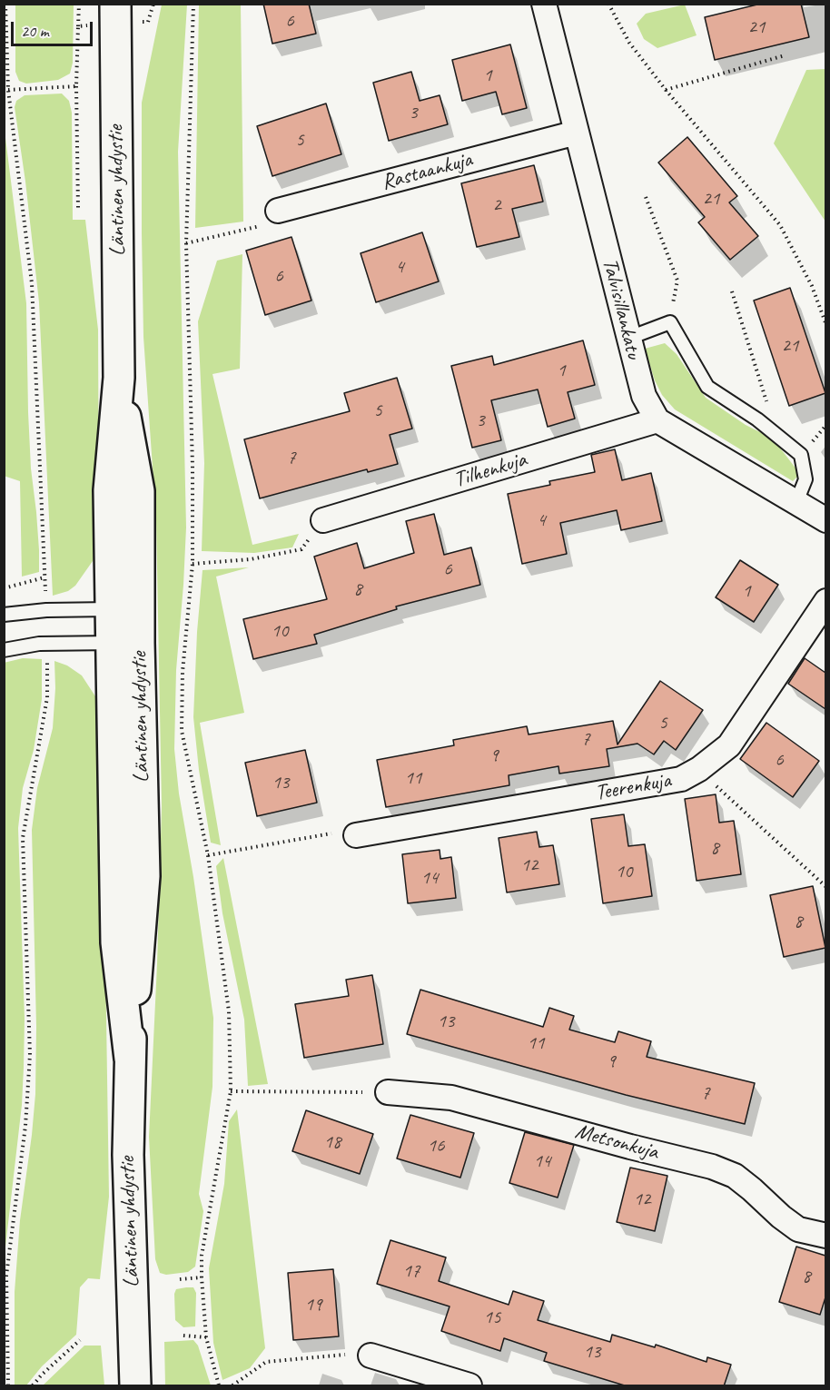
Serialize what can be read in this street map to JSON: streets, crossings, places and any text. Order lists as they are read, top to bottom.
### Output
{
  "streets": {
    "main road": ["Läntinen yhdystie"],
    "street": [
      "Rastaankuja",
      "Talvisillankatu",
      "Tilhenkuja",
      "Teerenkuja",
      "Metsonkuja"
    ]
  },
  "crossings": [
    ["Rastaankuja", "Talvisillankatu"],
    ["Talvisillankatu", "Tilhenkuja"]
  ],
  "house_numbers": [
    "6",
    "21",
    "1",
    "3",
    "5",
    "21",
    "2",
    "4",
    "6",
    "21",
    "1",
    "5",
    "3",
    "7",
    "4",
    "6",
    "8",
    "1",
    "10",
    "5",
    "7",
    "9",
    "6",
    "11",
    "13",
    "8",
    "12",
    "10",
    "14",
    "8",
    "13",
    "11",
    "9",
    "7",
    "18",
    "16",
    "14",
    "12",
    "17",
    "8",
    "19",
    "15",
    "13"
  ],
  "scale_bar": "20 m"
}
